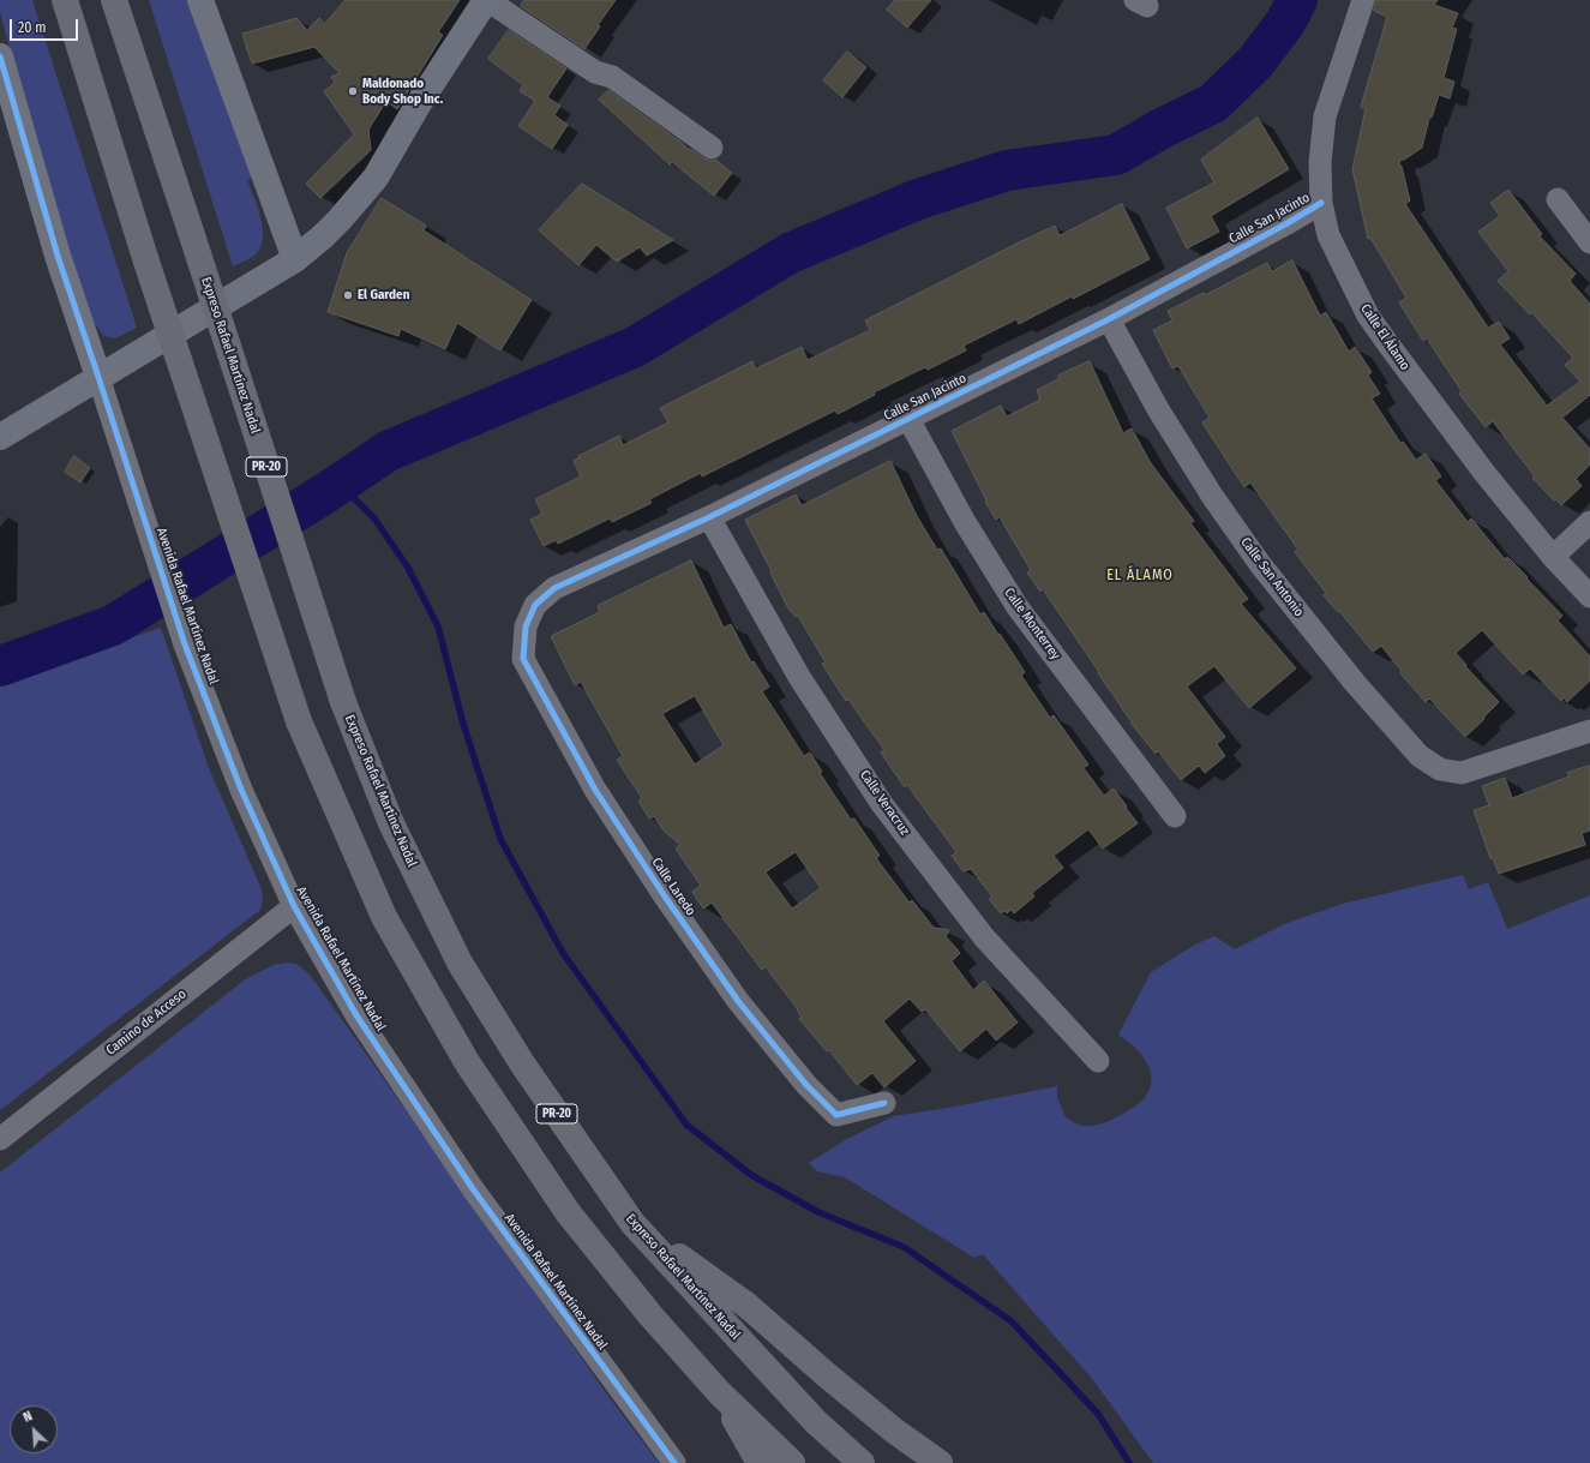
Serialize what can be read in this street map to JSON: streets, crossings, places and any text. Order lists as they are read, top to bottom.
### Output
{
  "streets": {
    "highway": ["Expreso Rafael Martínez Nadal", "PR-20"],
    "street": [
      "Calle San Jacinto",
      "Calle El Álamo",
      "Calle San Antonio",
      "Avenida Rafael Martínez Nadal",
      "Calle Monterrey",
      "Calle Veracruz",
      "Calle Laredo",
      "Camino de Acceso"
    ]
  },
  "crossings": [
    ["Calle San Jacinto", "Calle El Álamo"],
    ["Calle San Jacinto", "Calle San Antonio"],
    ["Calle San Jacinto", "Calle Monterrey"],
    ["Calle San Jacinto", "Calle Veracruz"],
    ["Calle San Jacinto", "Calle Laredo"],
    ["Avenida Rafael Martínez Nadal", "Camino de Acceso"]
  ],
  "districts": ["EL ÁLAMO"],
  "places": ["Maldonado Body Shop Inc.", "El Garden"],
  "scale_bar": "20 m",
  "north": "top left"
}
